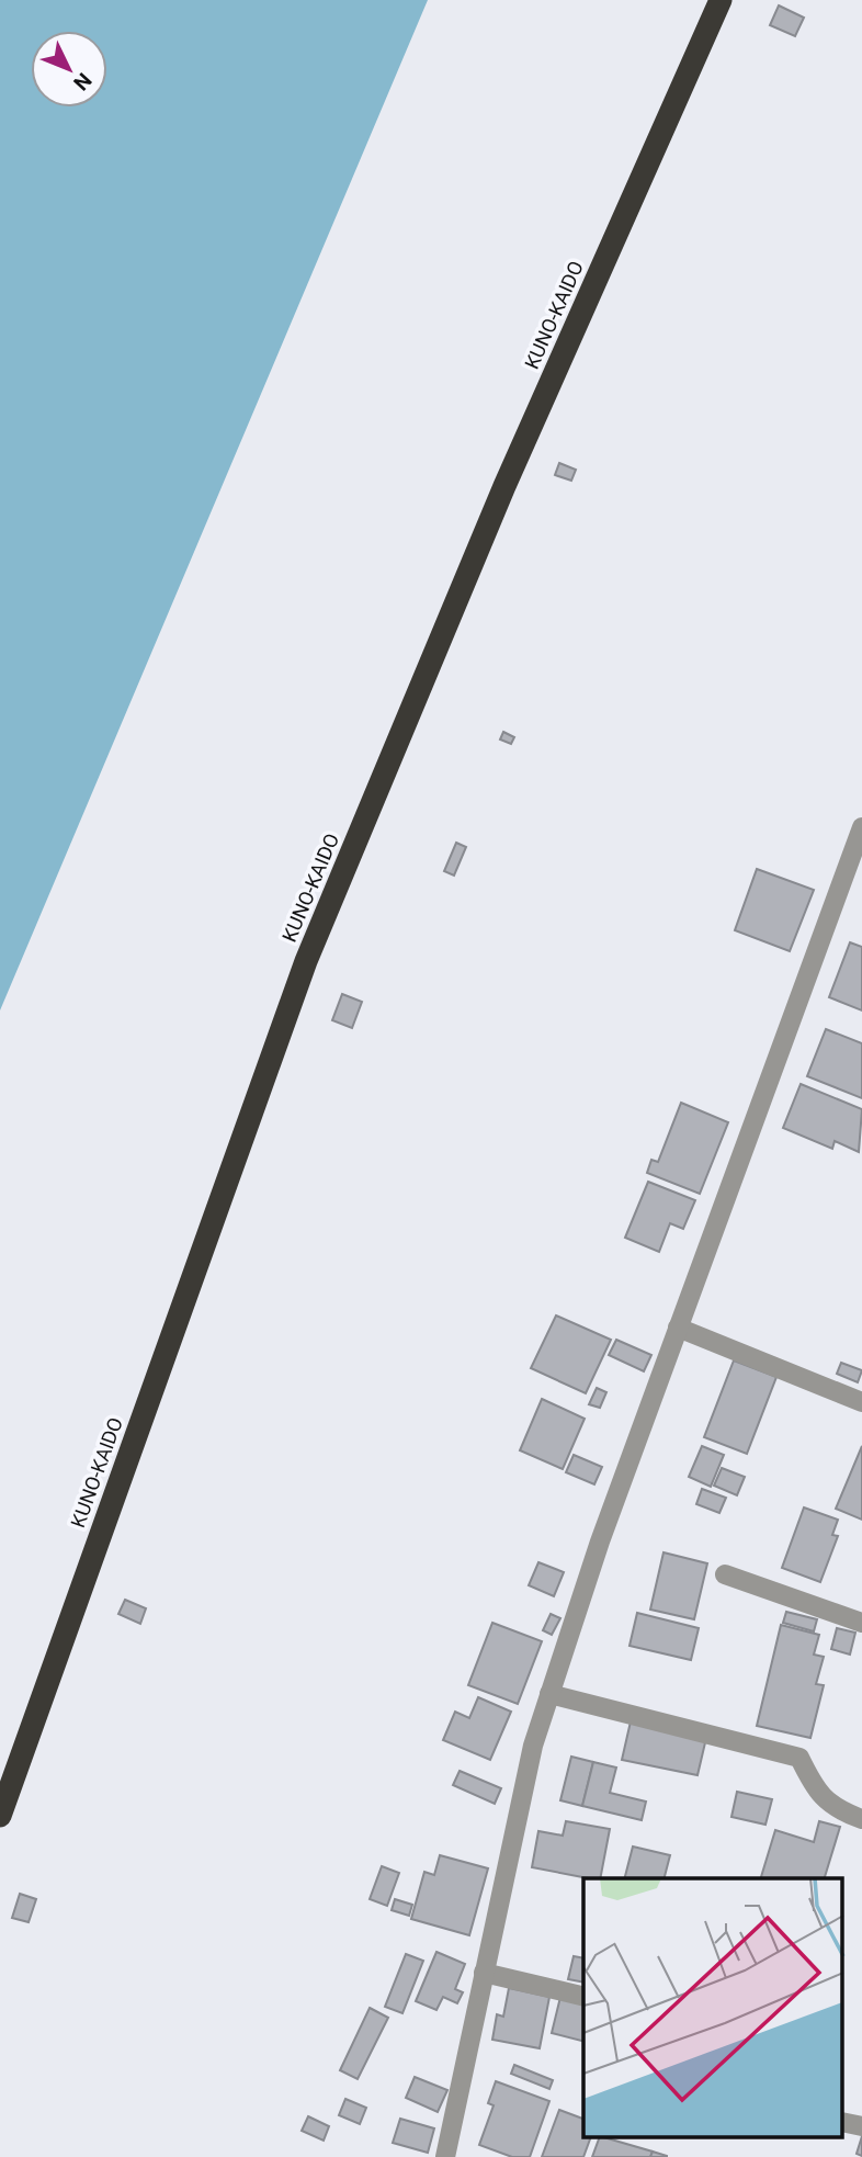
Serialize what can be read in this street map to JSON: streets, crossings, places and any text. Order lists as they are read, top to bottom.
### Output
{
  "streets": {
    "highway": ["KUNO-KAIDO"]
  },
  "north": "bottom right"
}
